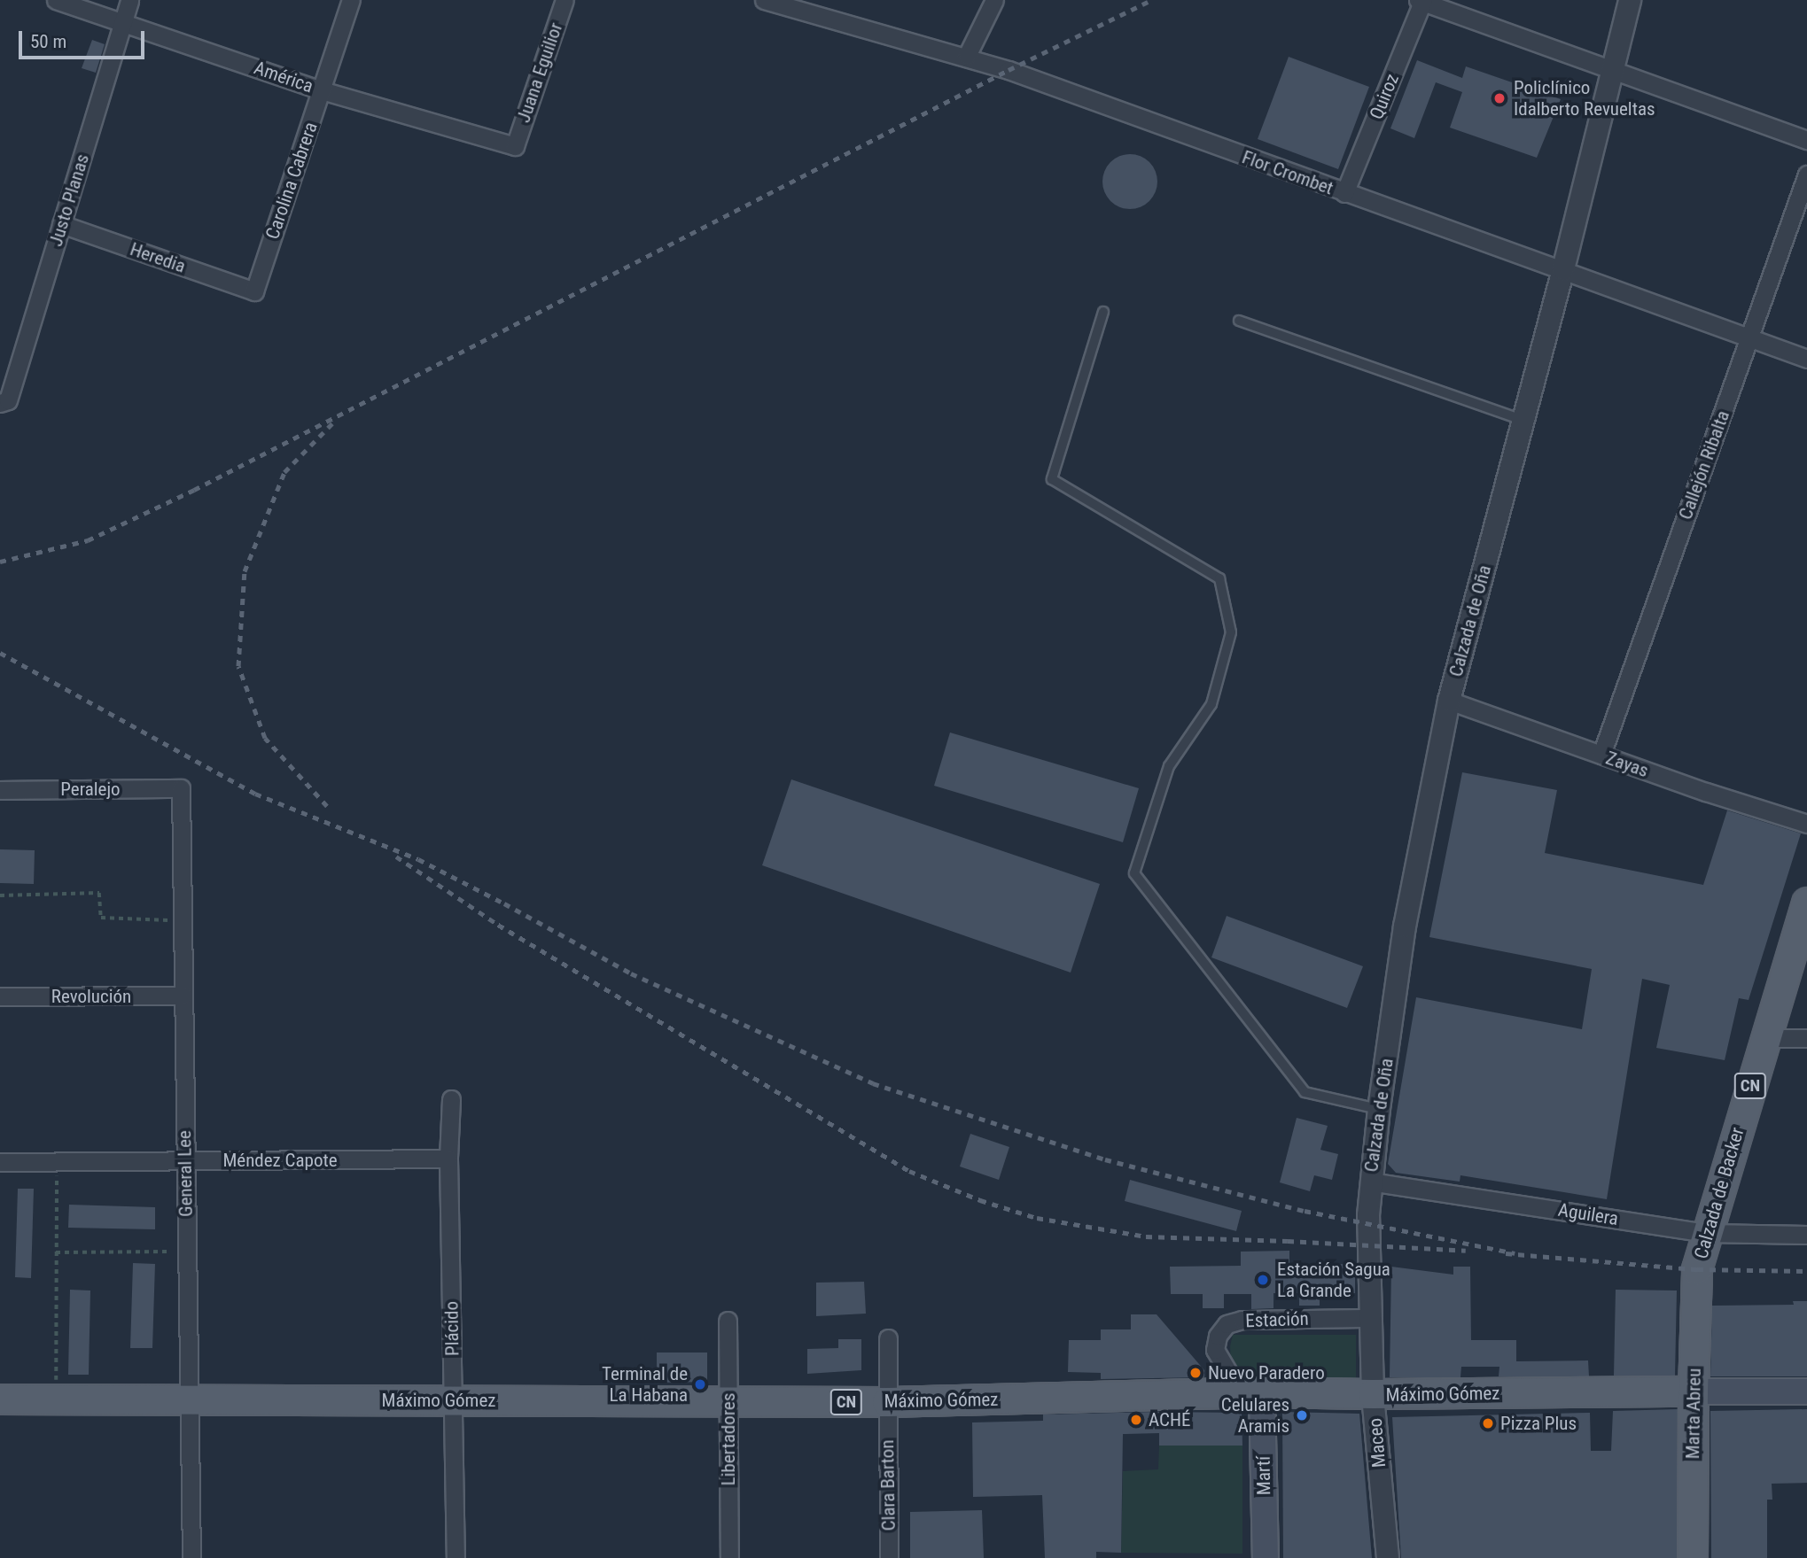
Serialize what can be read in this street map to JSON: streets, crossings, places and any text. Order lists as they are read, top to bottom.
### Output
{
  "streets": {
    "main road": [
      "CN",
      "Calzada de Backer",
      "Máximo Gómez",
      "Marta Abreu",
      "Martí"
    ],
    "street": [
      "Juana Eguilior",
      "América",
      "Quiroz",
      "Flor Crombet",
      "Carolina Cabrera",
      "Justo Planas",
      "Heredia",
      "Callejón Ribalta",
      "Calzada de Oña",
      "Zayas",
      "Peralejo",
      "Revolución",
      "Méndez Capote",
      "General Lee",
      "Aguilera",
      "Estación",
      "Plácido",
      "Libertadores",
      "Maceo",
      "Clara Barton"
    ]
  },
  "crossings": [
    ["Juana Eguilior", "América"],
    ["América", "Carolina Cabrera"],
    ["América", "Justo Planas"],
    ["Quiroz", "Flor Crombet"],
    ["Flor Crombet", "Callejón Ribalta"],
    ["Flor Crombet", "Calzada de Oña"],
    ["Carolina Cabrera", "Heredia"],
    ["Justo Planas", "Heredia"],
    ["Callejón Ribalta", "Zayas"],
    ["Calzada de Oña", "Zayas"],
    ["Calzada de Oña", "Aguilera"],
    ["Calzada de Oña", "Maceo"],
    ["Peralejo", "General Lee"],
    ["Revolución", "General Lee"],
    ["Méndez Capote", "General Lee"],
    ["Méndez Capote", "Plácido"],
    ["General Lee", "Máximo Gómez"],
    ["Calzada de Backer", "Aguilera"],
    ["Calzada de Backer", "Marta Abreu"],
    ["Estación", "Máximo Gómez"],
    ["Estación", "Maceo"],
    ["Estación", "Martí"],
    ["Plácido", "Máximo Gómez"],
    ["Máximo Gómez", "Marta Abreu"],
    ["Máximo Gómez", "Libertadores"],
    ["Máximo Gómez", "Maceo"],
    ["Máximo Gómez", "Martí"],
    ["Máximo Gómez", "Clara Barton"]
  ],
  "places": [
    "Policlínico Idalberto Revueltas",
    "Estación Sagua La Grande",
    "Nuevo Paradero",
    "Terminal de La Habana",
    "Celulares Aramis",
    "ACHÉ",
    "Pizza Plus"
  ],
  "scale_bar": "50 m"
}
